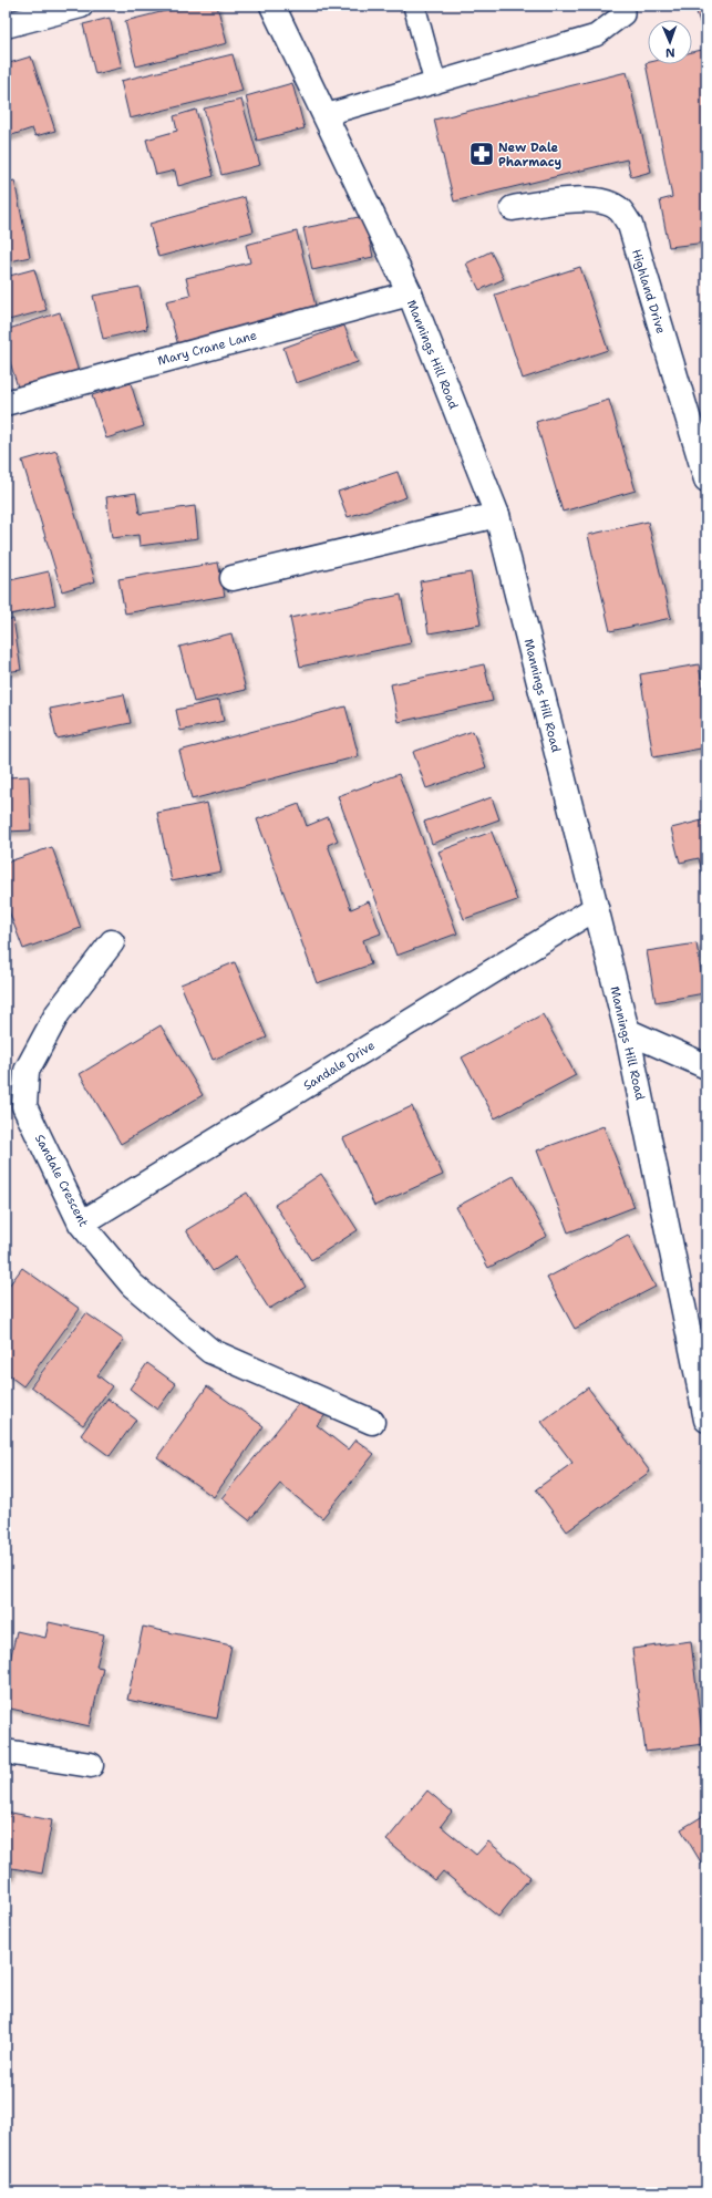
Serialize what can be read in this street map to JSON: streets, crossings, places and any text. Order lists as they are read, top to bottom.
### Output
{
  "streets": {
    "street": [
      "Highland Drive",
      "Mary Crane Lane",
      "Mannings Hill Road",
      "Sandale Drive",
      "Sandale Crescent"
    ]
  },
  "crossings": [
    ["Mary Crane Lane", "Mannings Hill Road"],
    ["Mannings Hill Road", "Sandale Drive"],
    ["Sandale Drive", "Sandale Crescent"]
  ],
  "places": {
    "pharmacy": ["New Dale Pharmacy"]
  },
  "north": "bottom"
}
